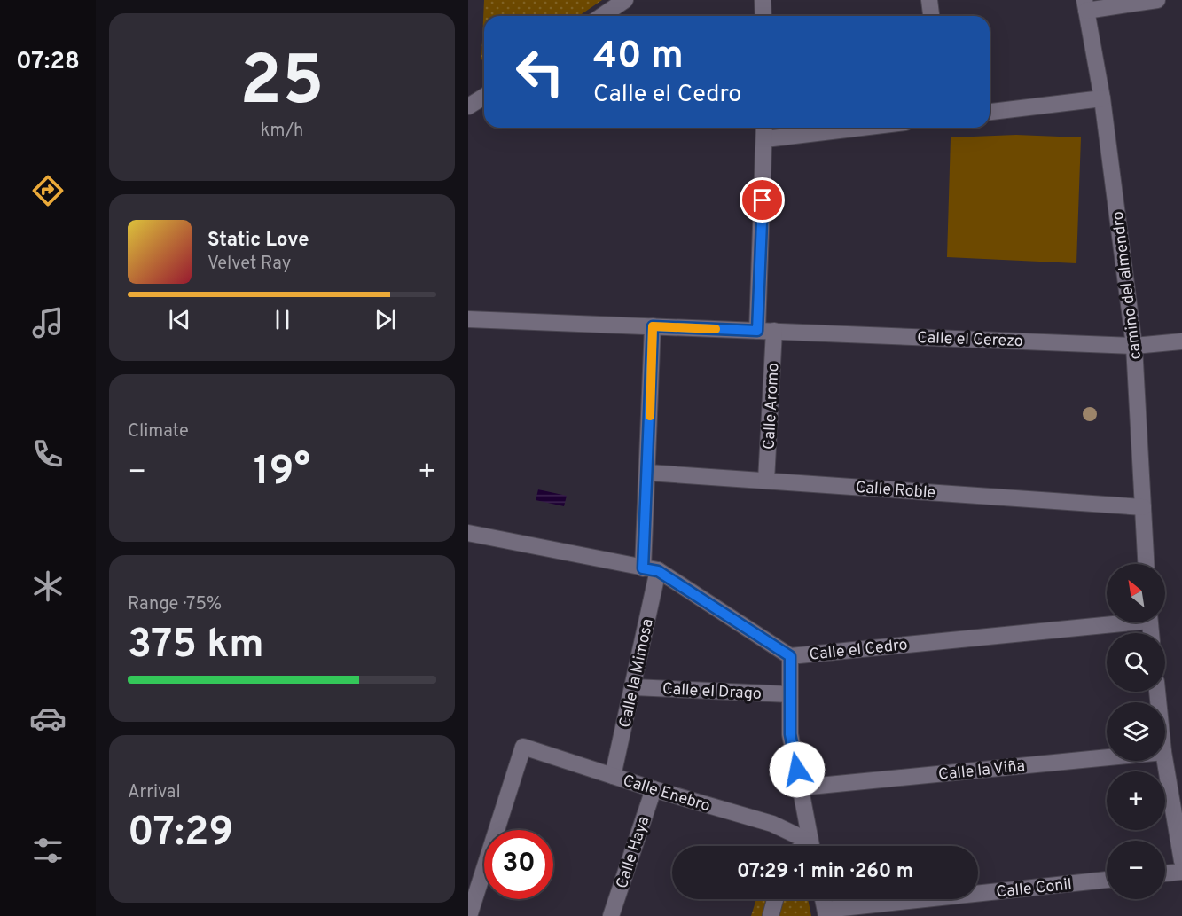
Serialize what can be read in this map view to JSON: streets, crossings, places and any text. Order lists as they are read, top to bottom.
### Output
{
  "streets": {
    "street": [
      "camino del almendro",
      "Calle el Cerezo",
      "Calle Aromo",
      "Calle Roble",
      "Calle el Cedro",
      "Calle la Mimosa",
      "Calle el Drago",
      "Calle la Viña",
      "Calle Enebro",
      "Calle Haya",
      "Calle Conil"
    ]
  },
  "crossings": [
    ["camino del almendro", "Calle el Cerezo"],
    ["camino del almendro", "Calle Roble"],
    ["Calle el Cerezo", "Calle Aromo"],
    ["Calle el Cerezo", "Calle la Mimosa"],
    ["Calle Aromo", "Calle Roble"],
    ["Calle Roble", "Calle la Mimosa"],
    ["Calle el Cedro", "Calle la Mimosa"],
    ["Calle la Mimosa", "Calle el Drago"],
    ["Calle la Mimosa", "Calle Enebro"],
    ["Calle Enebro", "Calle Haya"]
  ],
  "north": "top left",
  "page": {
    "tabs": "07:28",
    "tile": [
      ["25", "km/h"],
      "Climate",
      ["Range · 75%", "375 km"],
      ["Arrival", "07:29"]
    ],
    "turn": ["40 m", "Calle el Cedro"],
    "song": ["Static Love", "Velvet Ray"],
    "heat": ["−", "19°", "+"],
    "map_buttons": ["+", "−"],
    "limit": "30",
    "trip": "07:29 · 1 min · 260 m"
  }
}
